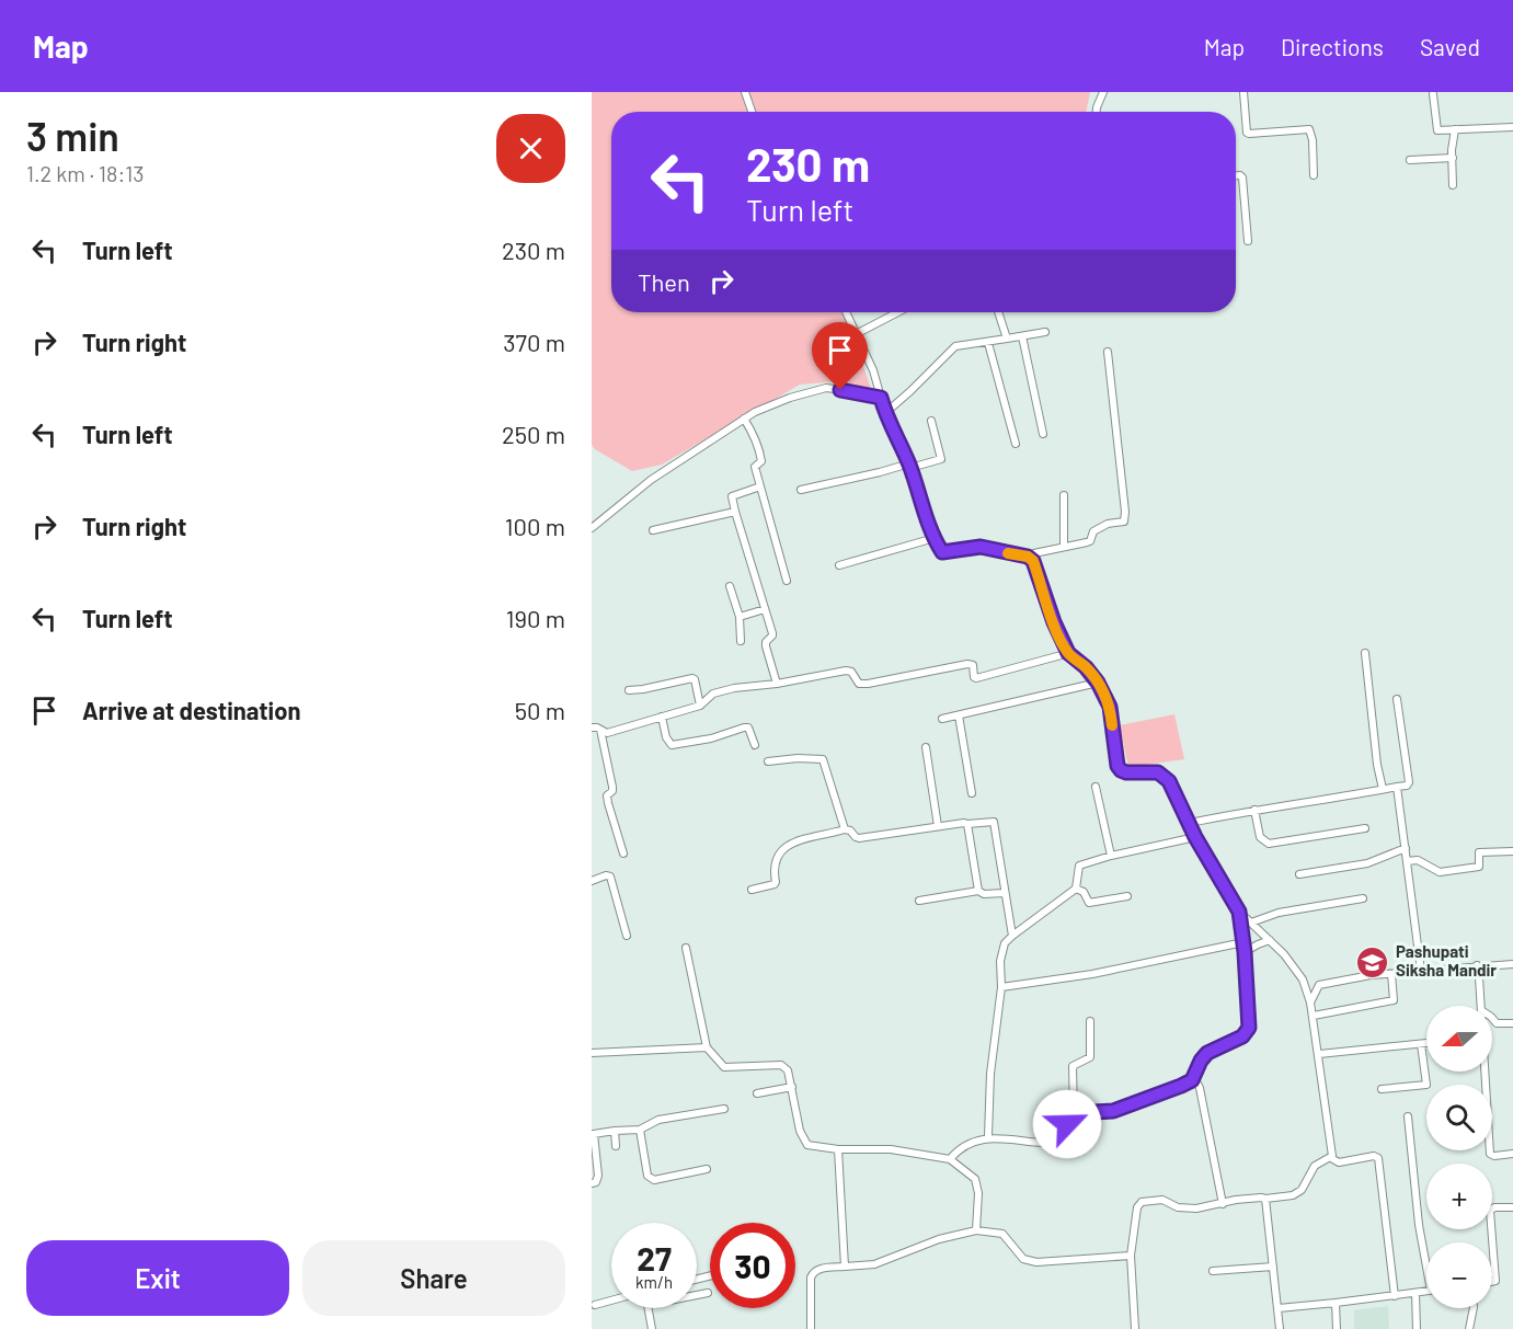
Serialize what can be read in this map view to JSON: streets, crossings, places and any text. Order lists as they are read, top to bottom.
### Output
{
  "places": {
    "school or university": ["Pashupati Siksha Mandir"]
  },
  "north": "left",
  "page": {
    "header": "Map",
    "nav": ["Map", "Directions", "Saved"],
    "heading": ["3 min", "1.2 km · 18:13"],
    "turn": ["230 m", "Turn left"],
    "list": [
      {
        "name": "Turn left",
        "value": "230 m"
      },
      {
        "name": "Turn right",
        "value": "370 m"
      },
      {
        "name": "Turn left",
        "value": "250 m"
      },
      {
        "name": "Turn right",
        "value": "100 m"
      },
      {
        "name": "Turn left",
        "value": "190 m"
      },
      {
        "name": "Arrive at destination",
        "value": "50 m"
      }
    ],
    "then": "Then",
    "map_buttons": ["+", "−"],
    "speed": "27 km/h",
    "limit": "30",
    "buttons": ["Exit", "Share"]
  }
}
